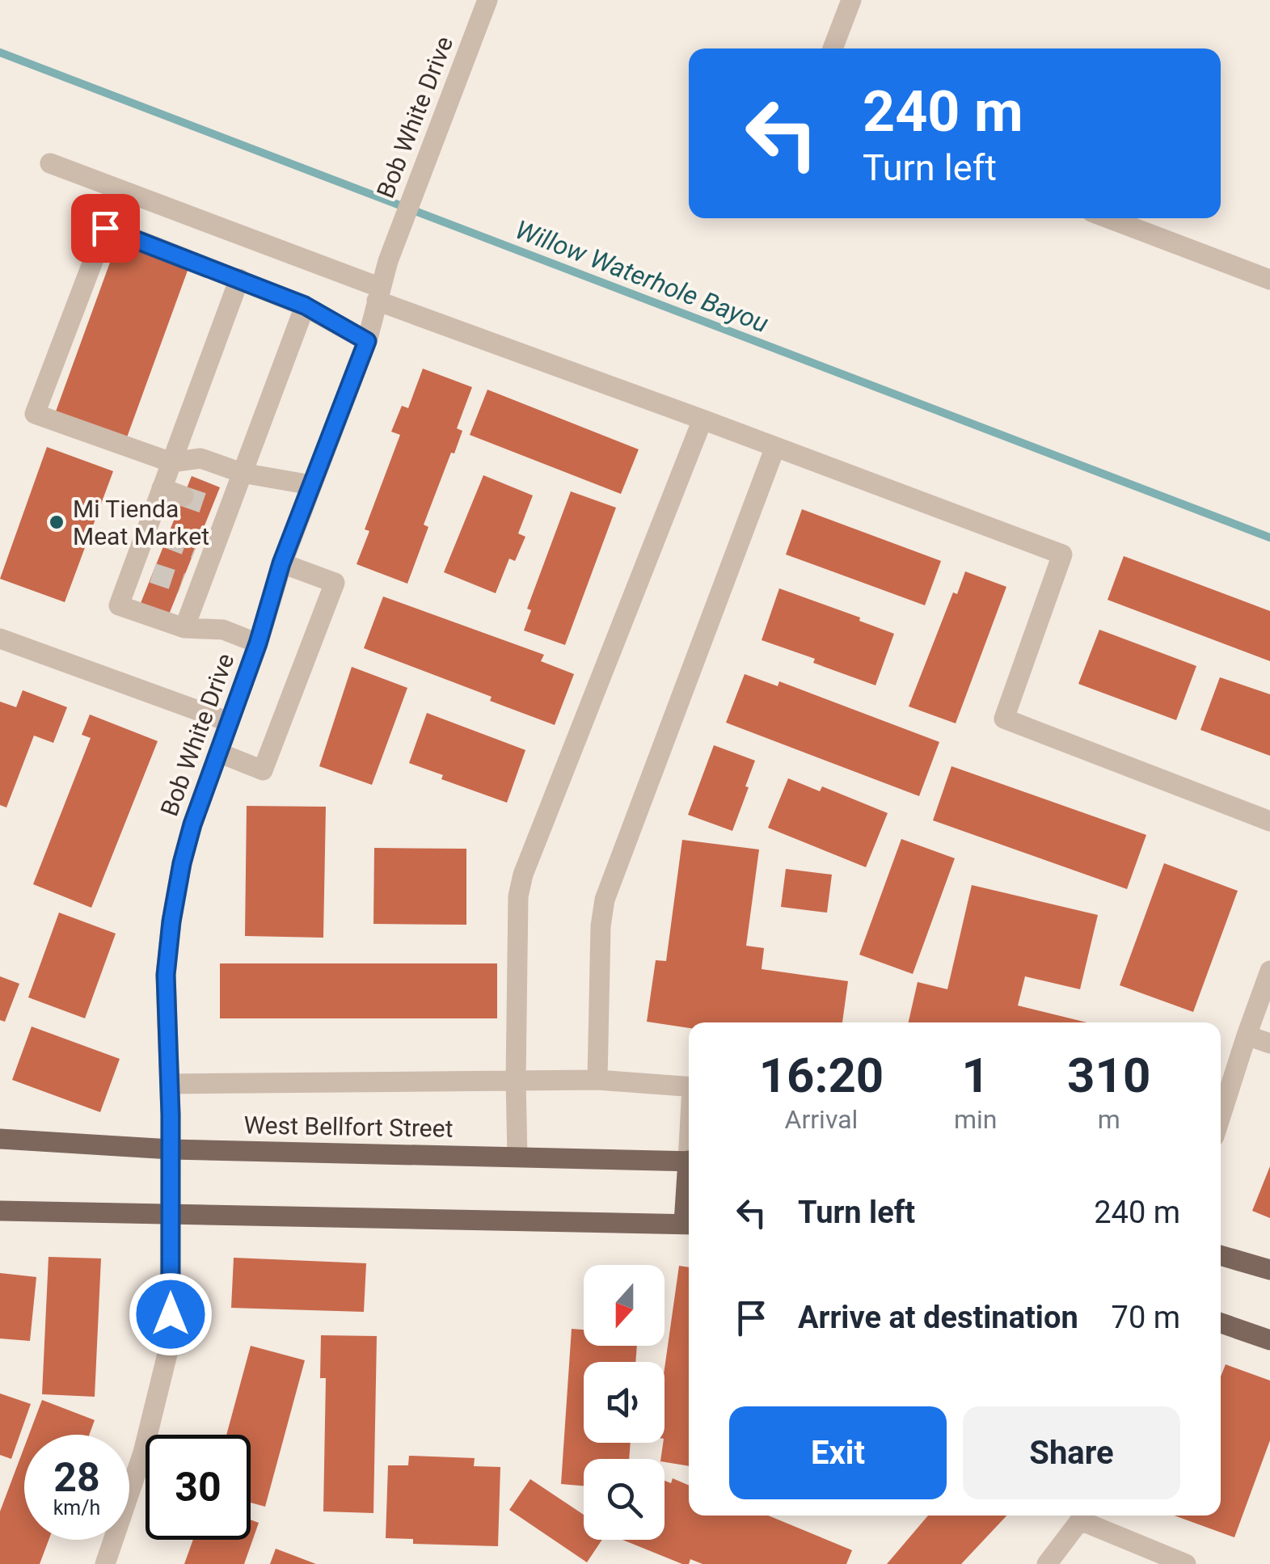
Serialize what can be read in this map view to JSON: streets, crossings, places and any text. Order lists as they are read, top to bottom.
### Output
{
  "streets": {
    "main road": ["West Bellfort Street"],
    "street": ["Bob White Drive"]
  },
  "crossings": [
    ["Bob White Drive", "West Bellfort Street"]
  ],
  "water": ["Willow Waterhole Bayou"],
  "places": ["Mi Tienda Meat Market"],
  "north": "bottom",
  "page": {
    "turn": ["240 m", "Turn left"],
    "eta": [
      "16:20",
      "Arrival",
      "1",
      "min",
      "310",
      "m"
    ],
    "list": [
      {
        "name": "Turn left",
        "value": "240 m"
      },
      {
        "name": "Arrive at destination",
        "value": "70 m"
      }
    ],
    "buttons": ["Exit", "Share"],
    "speed": "28 km/h",
    "limit": "30"
  }
}
